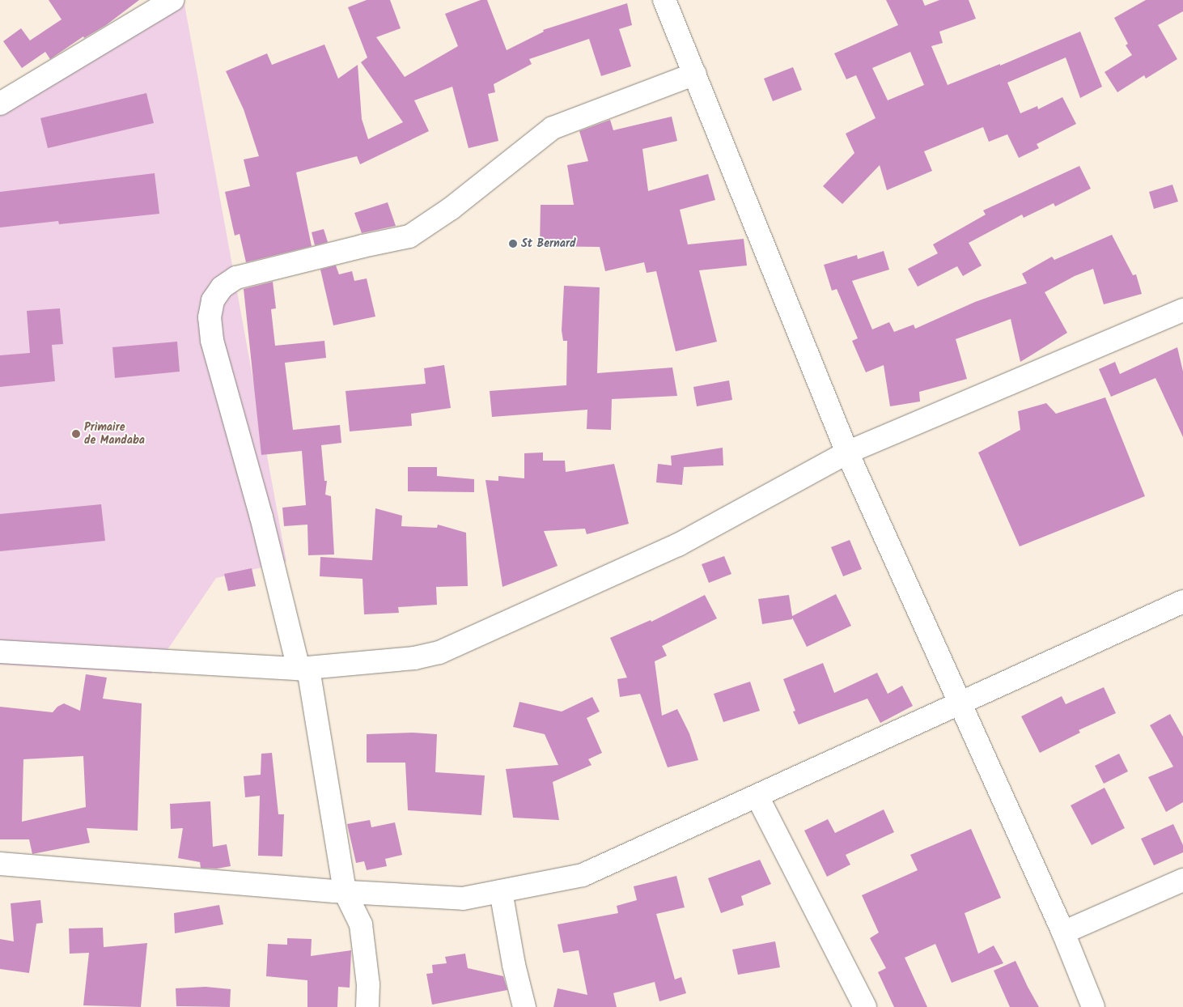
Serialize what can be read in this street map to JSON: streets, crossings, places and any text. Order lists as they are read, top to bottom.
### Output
{
  "places": ["St Bernard", "Primaire de Mandaba"]
}
